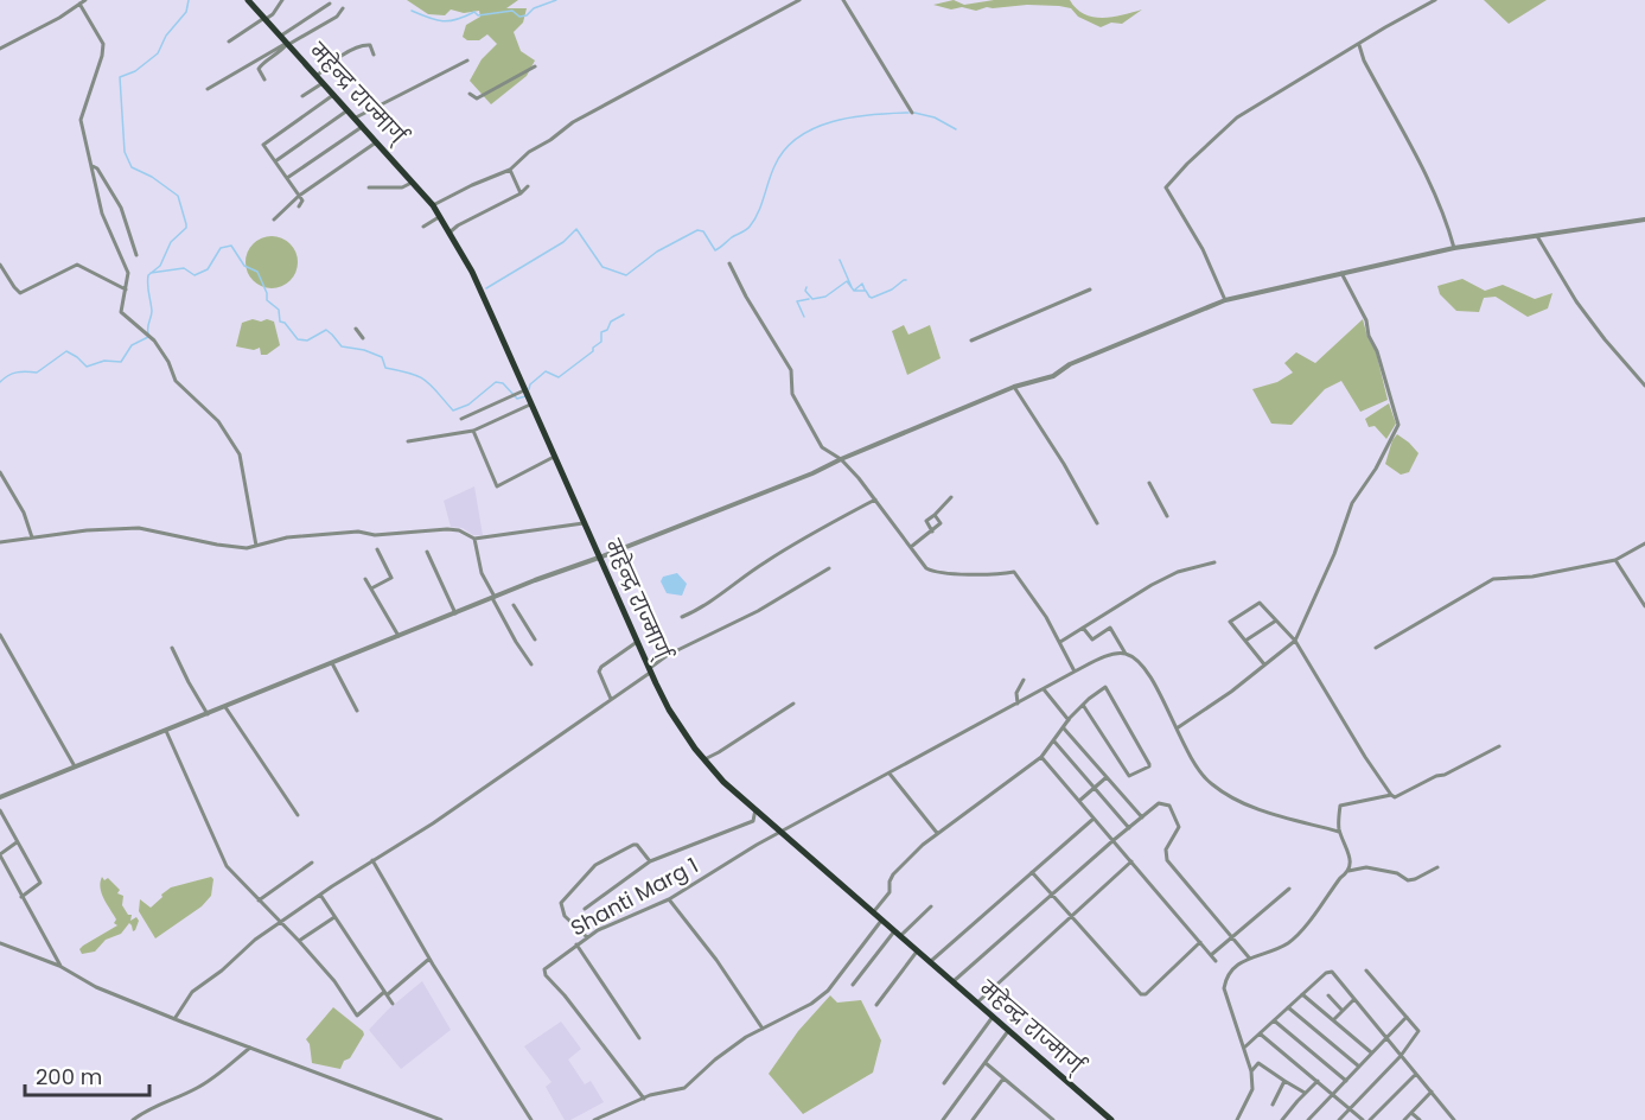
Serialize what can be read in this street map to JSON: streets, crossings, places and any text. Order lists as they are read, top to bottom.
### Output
{
  "streets": {
    "highway": ["महेन्द्र राज्मार्ग्"],
    "street": ["Shanti Marg 1"]
  },
  "crossings": [
    ["महेन्द्र राज्मार्ग्", "Shanti Marg 1"]
  ],
  "scale_bar": "200 m"
}
